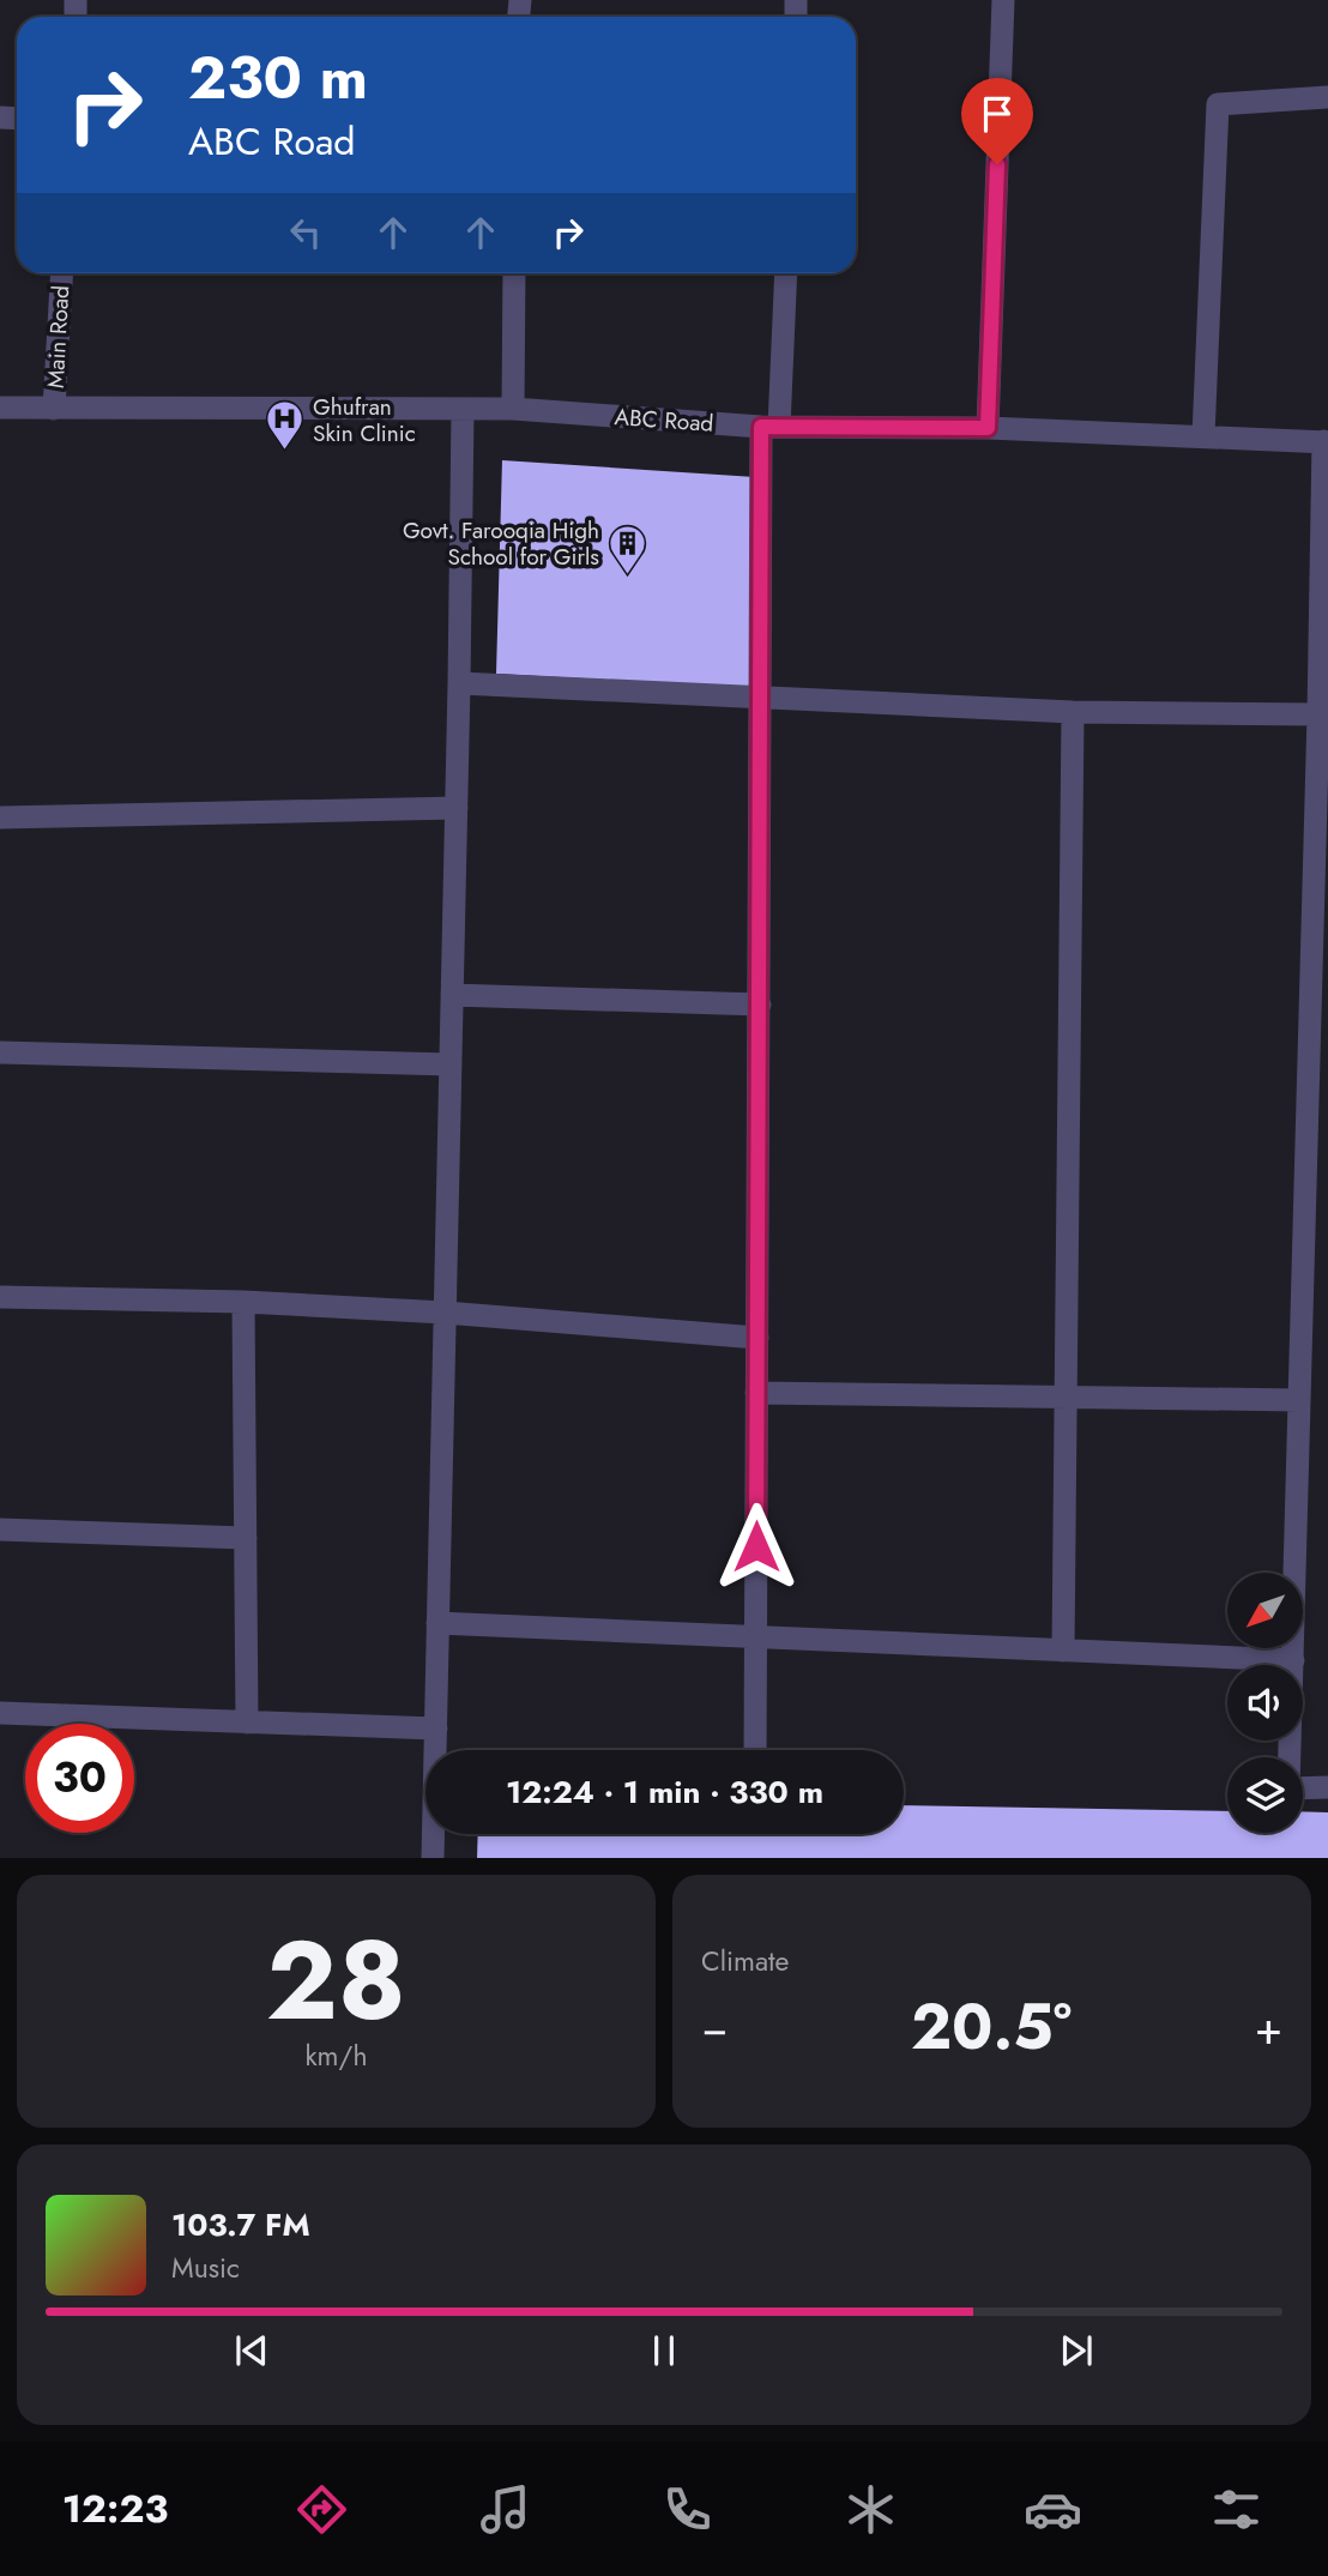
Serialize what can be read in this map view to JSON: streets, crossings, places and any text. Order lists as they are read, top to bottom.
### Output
{
  "streets": {
    "street": ["Main Road", "ABC Road"]
  },
  "crossings": [
    ["Main Road", "ABC Road"]
  ],
  "places": {
    "hospital": ["Ghufran Skin Clinic"],
    "building": ["Govt. Farooqia High School for Girls"]
  },
  "north": "bottom left",
  "page": {
    "turn": ["230 m", "ABC Road"],
    "limit": "30",
    "trip": "12:24 · 1 min · 330 m",
    "tile": [
      ["28", "km/h"],
      "Climate"
    ],
    "heat": ["−", "20.5°", "+"],
    "song": ["103.7 FM", "Music"],
    "tabs": "12:23"
  }
}
